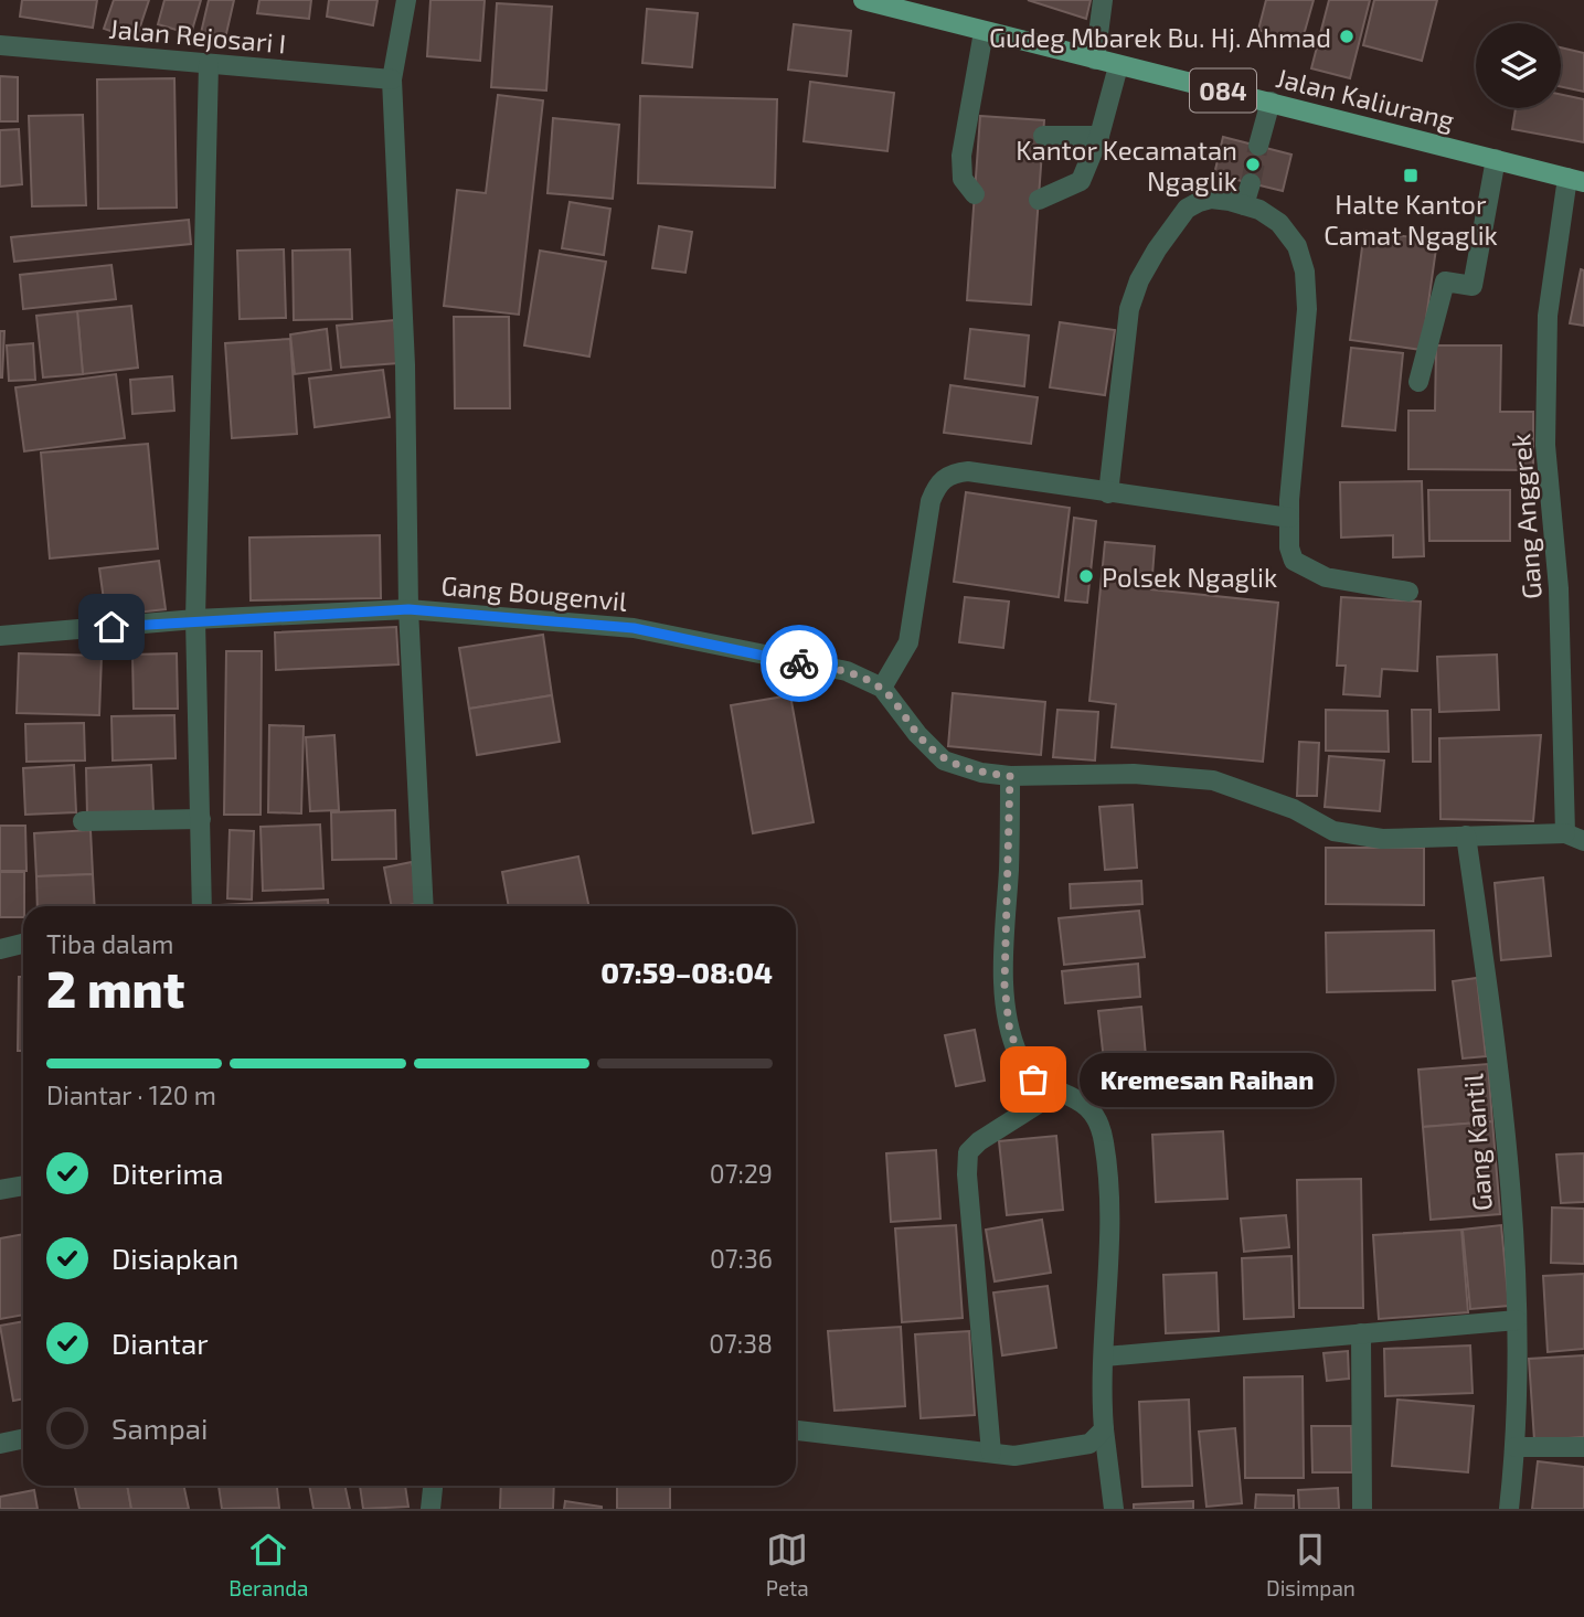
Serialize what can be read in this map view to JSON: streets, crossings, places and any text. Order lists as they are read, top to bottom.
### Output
{
  "streets": {
    "main road": ["084", "Jalan Kaliurang"],
    "street": [
      "Jalan Rejosari I",
      "Gang Anggrek",
      "Gang Bougenvil",
      "Gang Kantil"
    ]
  },
  "crossings": [
    ["Jalan Kaliurang", "Gang Anggrek"],
    ["Gang Anggrek", "Gang Bougenvil"],
    ["Gang Bougenvil", "Gang Kantil"]
  ],
  "places": {
    "other": [
      "Gudeg Mbarek Bu. Hj. Ahmad",
      "Kantor Kecamatan Ngaglik",
      "Polsek Ngaglik",
      "Kremesan Raihan"
    ],
    "transit": ["Halte Kantor Camat Ngaglik"]
  },
  "page": {
    "heading": ["2 mnt", "Tiba dalam", "07:59–08:04"],
    "bar": "Diantar · 120 m",
    "bubble": "Kremesan Raihan",
    "list": [
      ["Diterima", "07:29"],
      ["Disiapkan", "07:36"],
      ["Diantar", "07:38"],
      "Sampai"
    ],
    "tabs": ["Beranda", "Peta", "Disimpan"]
  }
}
